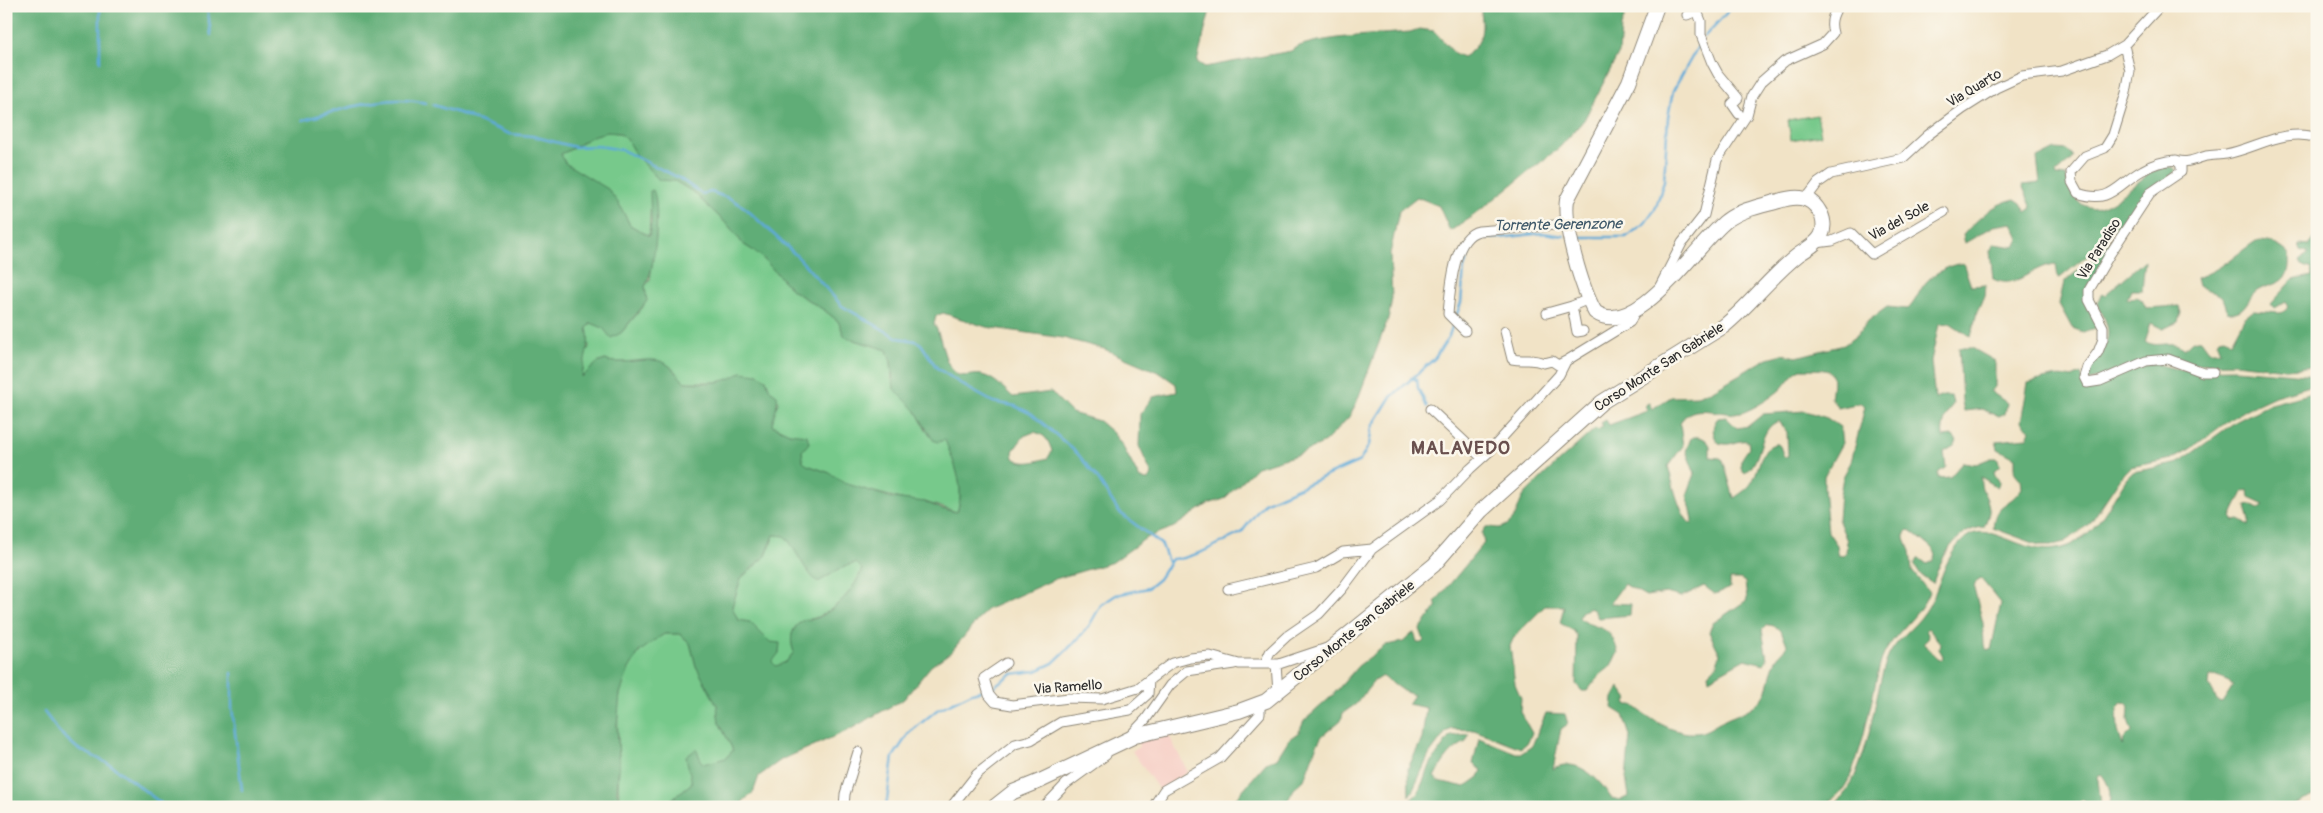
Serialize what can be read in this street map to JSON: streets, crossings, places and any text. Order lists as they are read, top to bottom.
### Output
{
  "streets": {
    "main road": ["Corso Monte San Gabriele"],
    "street": [
      "Via Quarto",
      "Via del Sole",
      "Via Paradiso",
      "Via Ramello"
    ]
  },
  "crossings": [
    ["Via Quarto", "Via Paradiso"],
    ["Via del Sole", "Corso Monte San Gabriele"],
    ["Corso Monte San Gabriele", "Via Ramello"]
  ],
  "districts": ["MALAVEDO"],
  "water": ["Torrente Gerenzone"]
}
